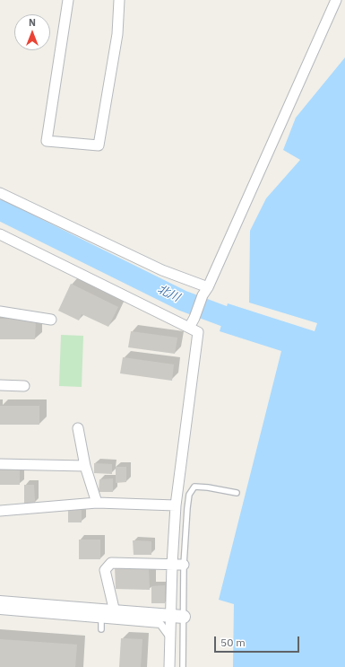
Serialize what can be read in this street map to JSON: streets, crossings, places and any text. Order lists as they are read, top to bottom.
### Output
{
  "water": ["北川"],
  "scale_bar": "50 m",
  "north": "top"
}
